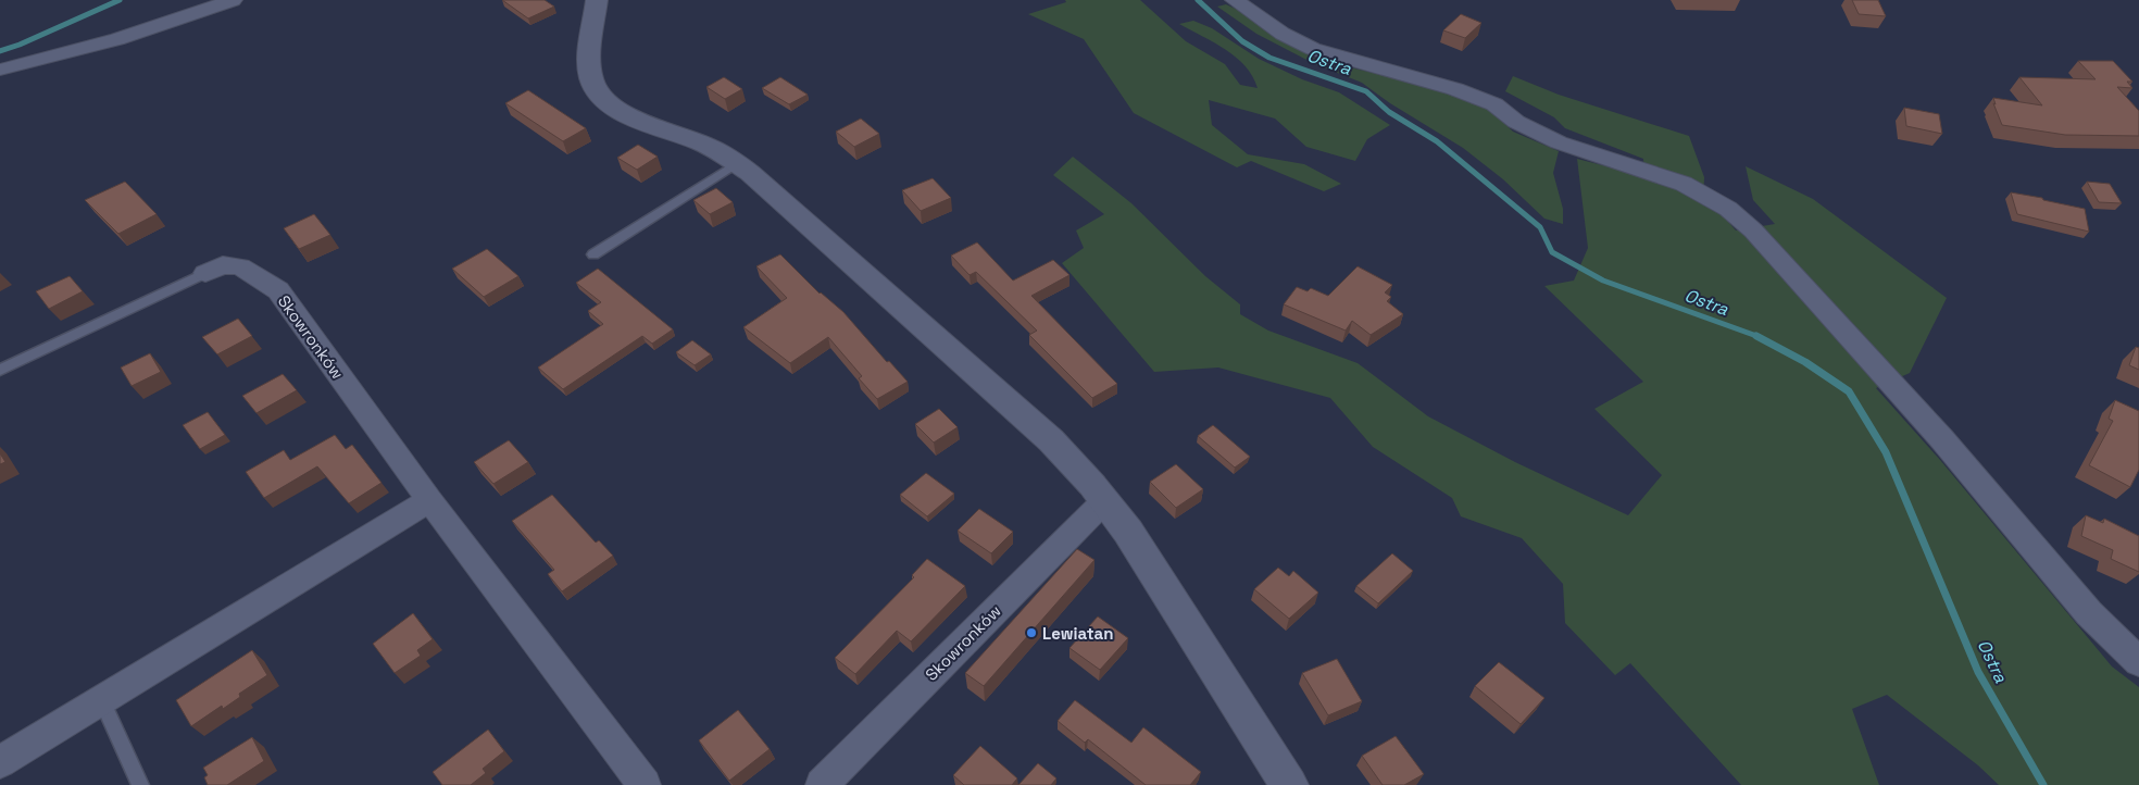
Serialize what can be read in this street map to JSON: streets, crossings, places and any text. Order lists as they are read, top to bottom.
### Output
{
  "streets": {
    "street": ["Skowronków"]
  },
  "water": ["Ostra"],
  "places": ["Lewiatan"]
}
